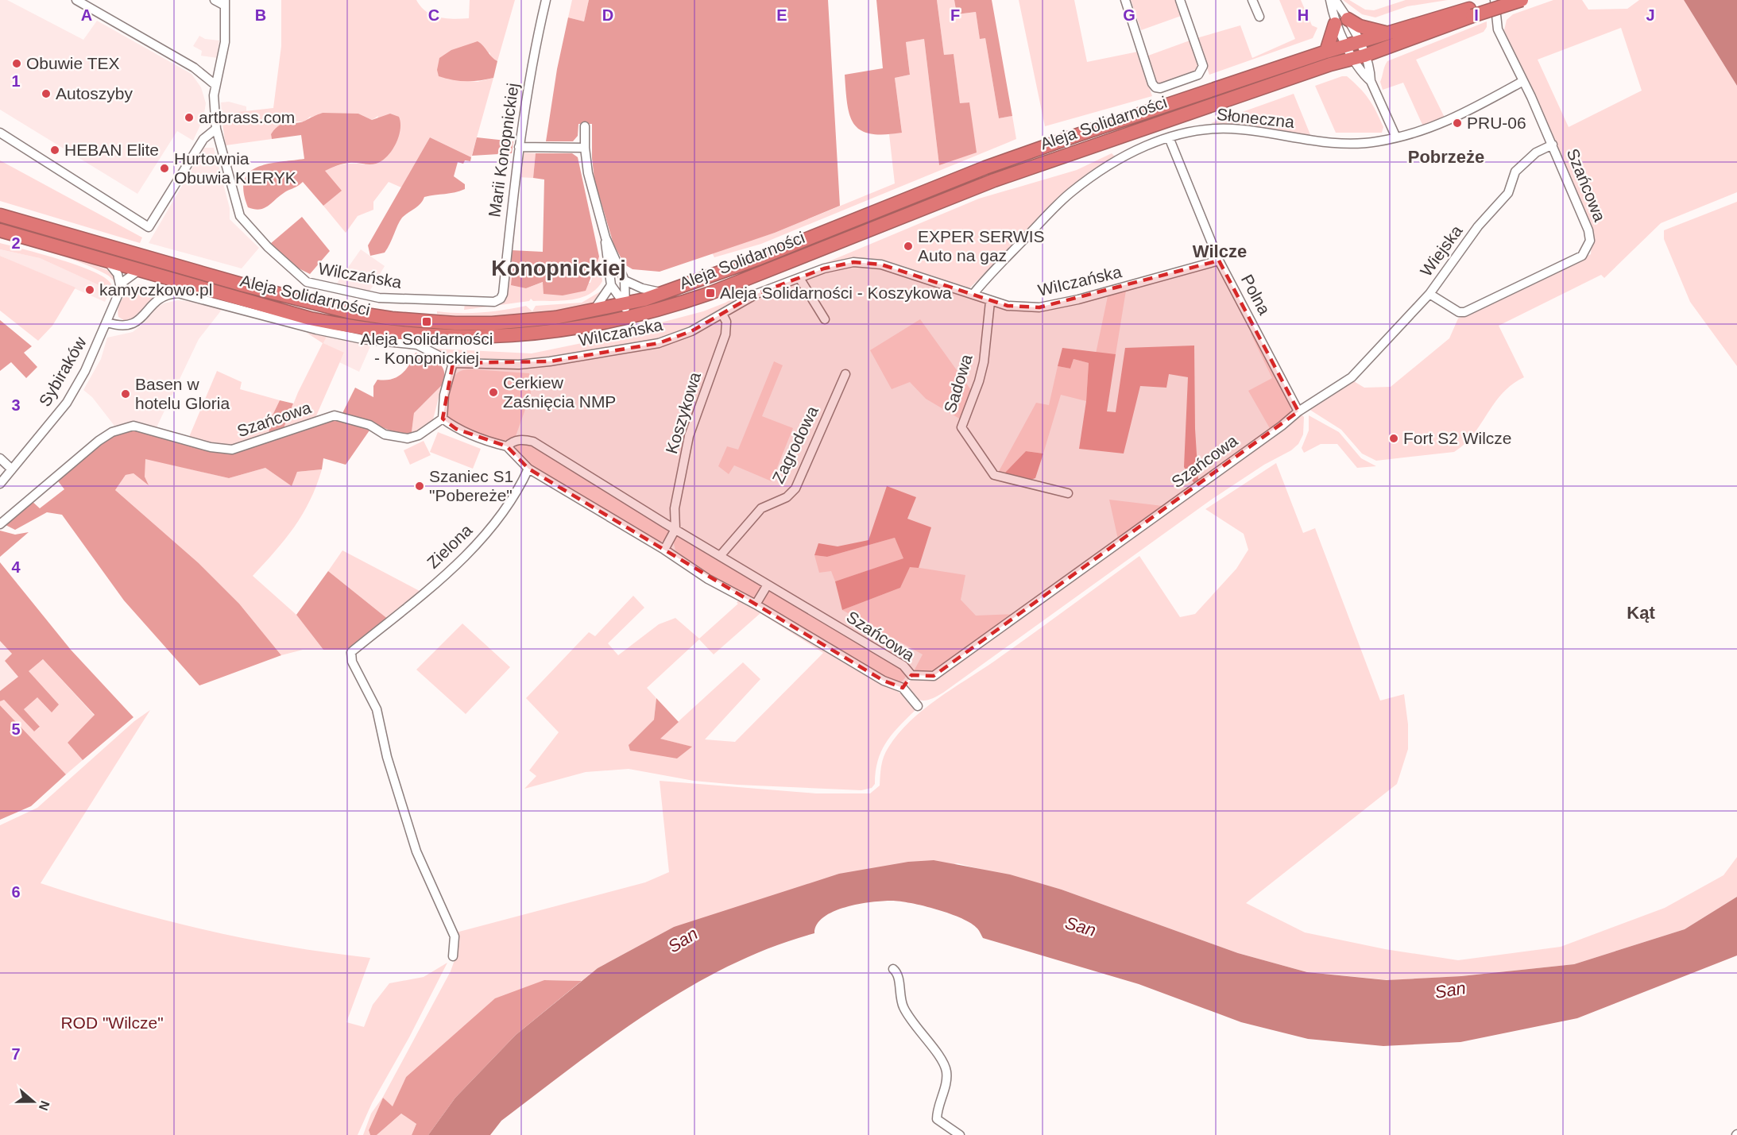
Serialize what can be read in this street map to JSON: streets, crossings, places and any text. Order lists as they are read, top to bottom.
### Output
{
  "streets": {
    "highway": ["Aleja Solidarności"],
    "street": [
      "Słoneczna",
      "Marii Konopnickiej",
      "Szańcowa",
      "Wiejska",
      "Wilczańska",
      "WiIczańska",
      "Polna",
      "Sybiraków",
      "Sadowa",
      "Koszykowa",
      "Zagrodowa",
      "Zielona"
    ]
  },
  "crossings": [
    ["Słoneczna", "Szańcowa"],
    ["Słoneczna", "WiIczańska"],
    ["Słoneczna", "Polna"],
    ["Aleja Solidarności", "Sybiraków"],
    ["Marii Konopnickiej", "Wilczańska"],
    ["Szańcowa", "Wiejska"],
    ["Szańcowa", "Polna"],
    ["Szańcowa", "Koszykowa"],
    ["Szańcowa", "Zagrodowa"],
    ["Szańcowa", "Zielona"],
    ["WiIczańska", "Polna"],
    ["WiIczańska", "Sybiraków"],
    ["WiIczańska", "Sadowa"],
    ["WiIczańska", "Koszykowa"]
  ],
  "districts": [
    "Pobrzeże",
    "Wilcze",
    "Konopnickiej",
    "Kąt"
  ],
  "water": ["San"],
  "parks": ["ROD \"Wilcze\""],
  "places": {
    "other": [
      "Obuwie TEX",
      "Autoszyby",
      "artbrass.com",
      "PRU-06",
      "HEBAN Elite",
      "Hurtownia Obuwia KIERYK",
      "EXPER SERWIS Auto na gaz",
      "kamyczkowo.pl",
      "Cerkiew Zaśnięcia NMP",
      "Basen w hotelu Gloria",
      "Fort S2 Wilcze",
      "Szaniec S1 \"Pobereże\""
    ],
    "transit": ["Aleja Solidarności - Koszykowa", "Aleja Solidarności - Konopnickiej"]
  },
  "north": "right",
  "grid": {
    "columns": [
      "A",
      "B",
      "C",
      "D",
      "E",
      "F",
      "G",
      "H",
      "I",
      "J"
    ],
    "rows": [
      "1",
      "2",
      "3",
      "4",
      "5",
      "6",
      "7"
    ]
  }
}
